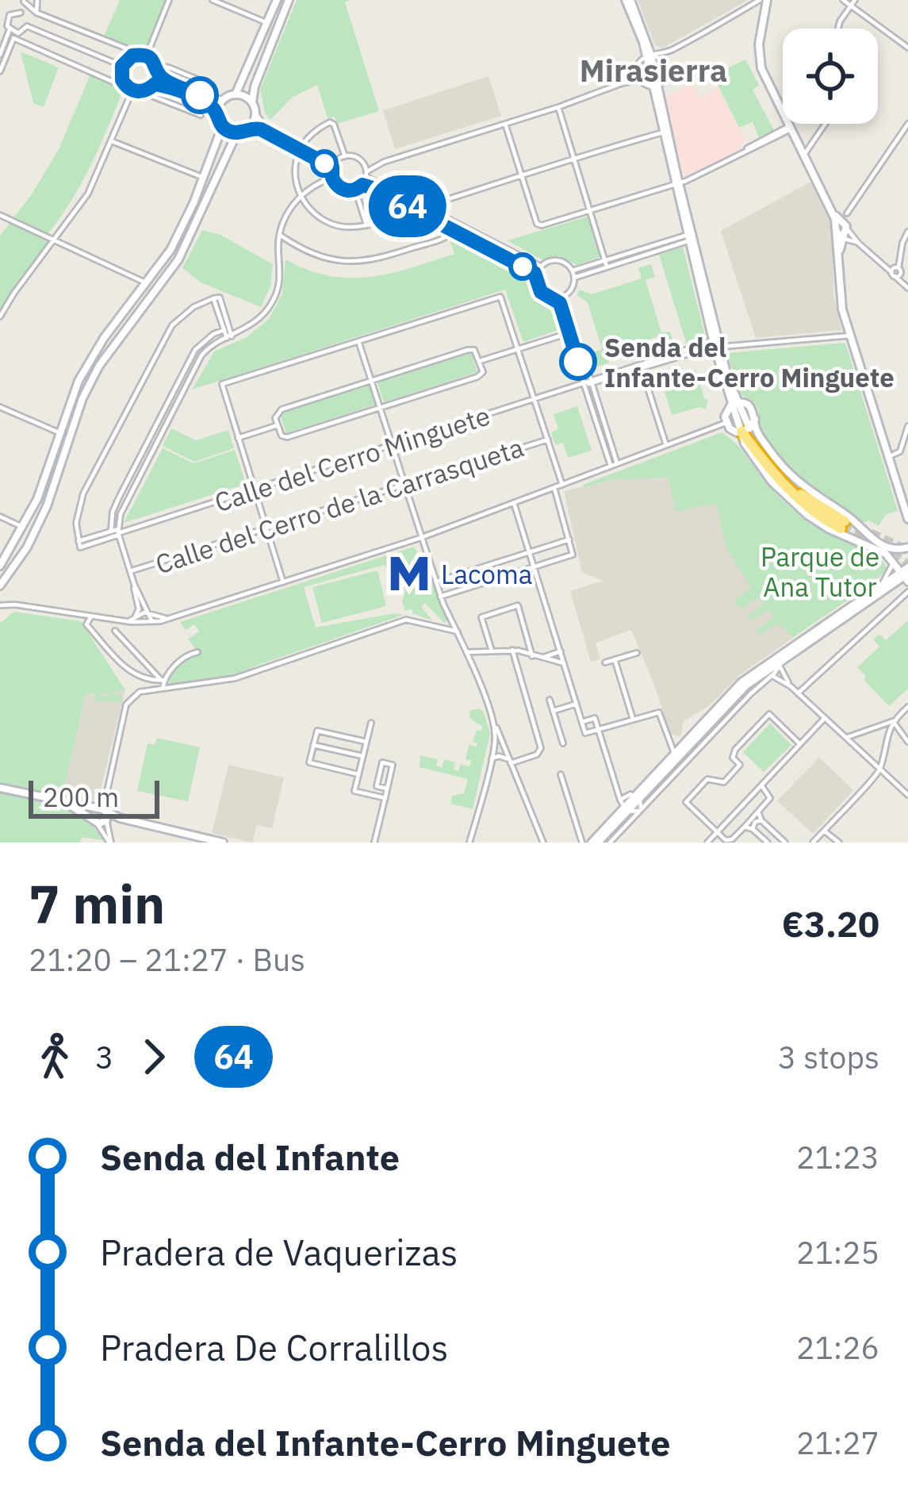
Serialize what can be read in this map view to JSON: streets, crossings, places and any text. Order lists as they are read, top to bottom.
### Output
{
  "streets": {
    "street": ["Calle del Cerro Minguete", "Calle del Cerro de la Carrasqueta"]
  },
  "districts": ["Mirasierra"],
  "parks": ["Parque de Ana Tutor"],
  "places": {
    "other": ["Senda del Infante-Cerro Minguete"],
    "metro station": ["Lacoma"]
  },
  "lines": ["bus line 64"],
  "scale_bar": "200 m",
  "page": {
    "on_map": "64",
    "scale": "200 m",
    "heading": ["7 min", "21:20 – 21:27 · Bus", "€3.20"],
    "legs": ["3", "64", "3 stops"],
    "list": [
      {
        "name": "Senda del Infante",
        "value": "21:23"
      },
      {
        "name": "Pradera de Vaquerizas",
        "value": "21:25"
      },
      {
        "name": "Pradera De Corralillos",
        "value": "21:26"
      },
      {
        "name": "Senda del Infante-Cerro Minguete",
        "value": "21:27"
      }
    ]
  }
}
